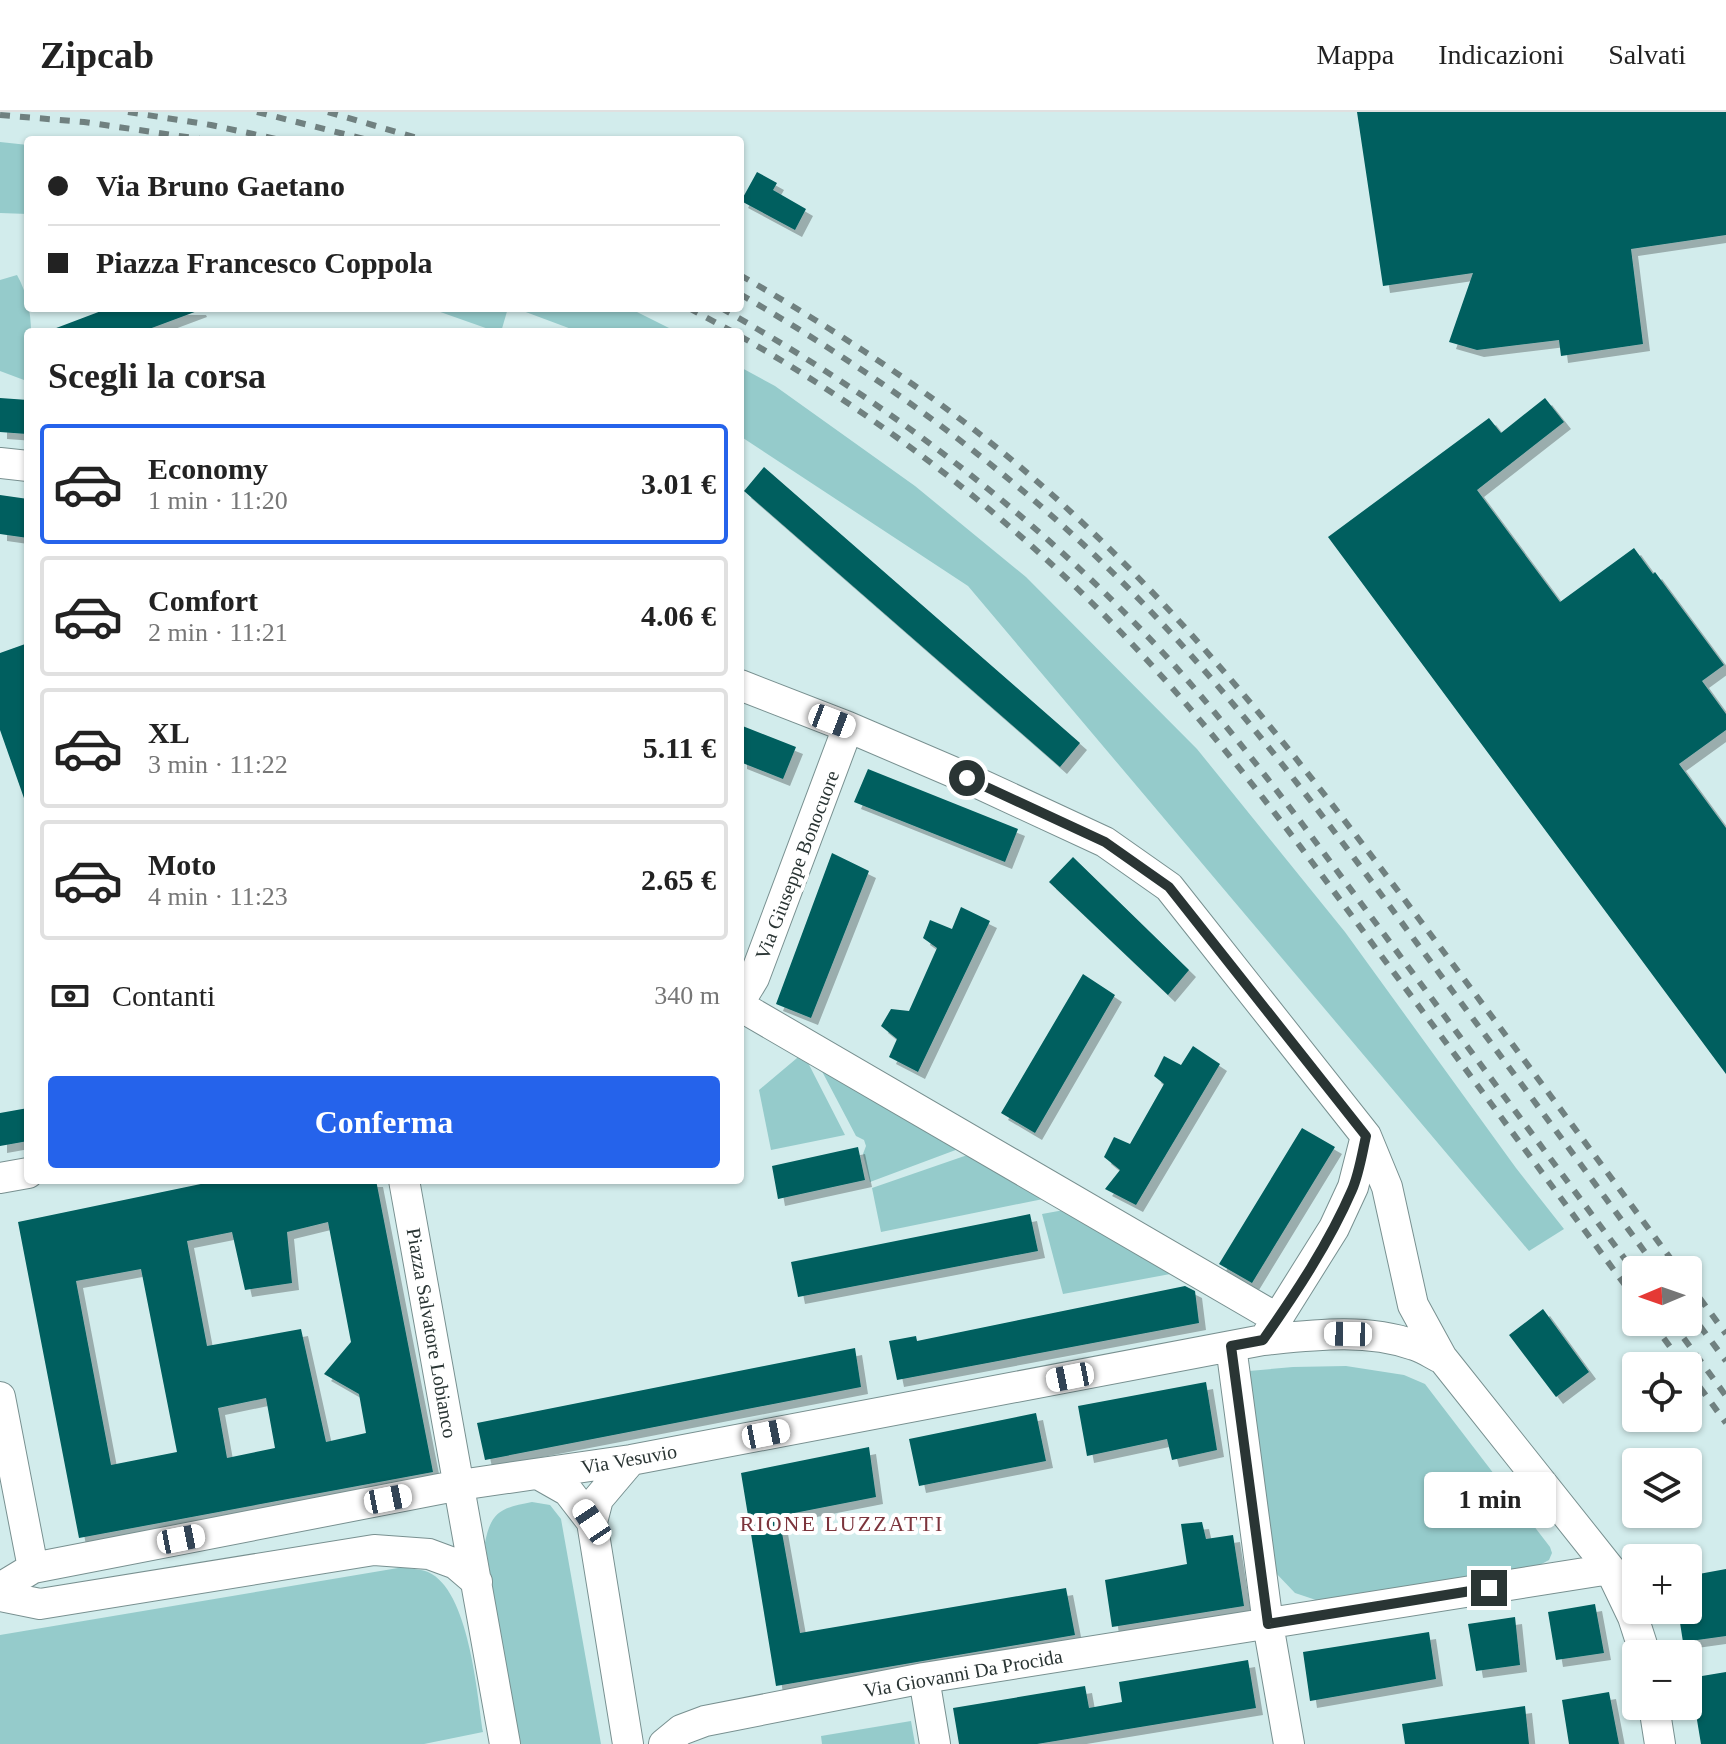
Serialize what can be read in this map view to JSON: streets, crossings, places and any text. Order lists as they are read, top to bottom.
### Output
{
  "streets": {
    "street": [
      "Via Giuseppe Bonocuore",
      "Piazza Salvatore Lobianco",
      "Via Vesuvio",
      "Via Giovanni Da Procida"
    ]
  },
  "crossings": [
    ["Piazza Salvatore Lobianco", "Via Vesuvio"]
  ],
  "districts": ["RIONE LUZZATTI"],
  "north": "left",
  "page": {
    "header": "Zipcab",
    "nav": ["Mappa", "Indicazioni", "Salvati"],
    "banner": ["Via Bruno Gaetano", "Piazza Francesco Coppola"],
    "heading": "Scegli la corsa",
    "list": [
      {
        "name": "Economy",
        "note": "1 min · 11:20",
        "value": "3.01 €"
      },
      {
        "name": "Comfort",
        "note": "2 min · 11:21",
        "value": "4.06 €"
      },
      {
        "name": "XL",
        "note": "3 min · 11:22",
        "value": "5.11 €"
      },
      {
        "name": "Moto",
        "note": "4 min · 11:23",
        "value": "2.65 €"
      }
    ],
    "pay": ["Contanti", "340 m"],
    "buttons": "Conferma",
    "map_buttons": ["+", "−"],
    "bubble": "1 min"
  }
}
